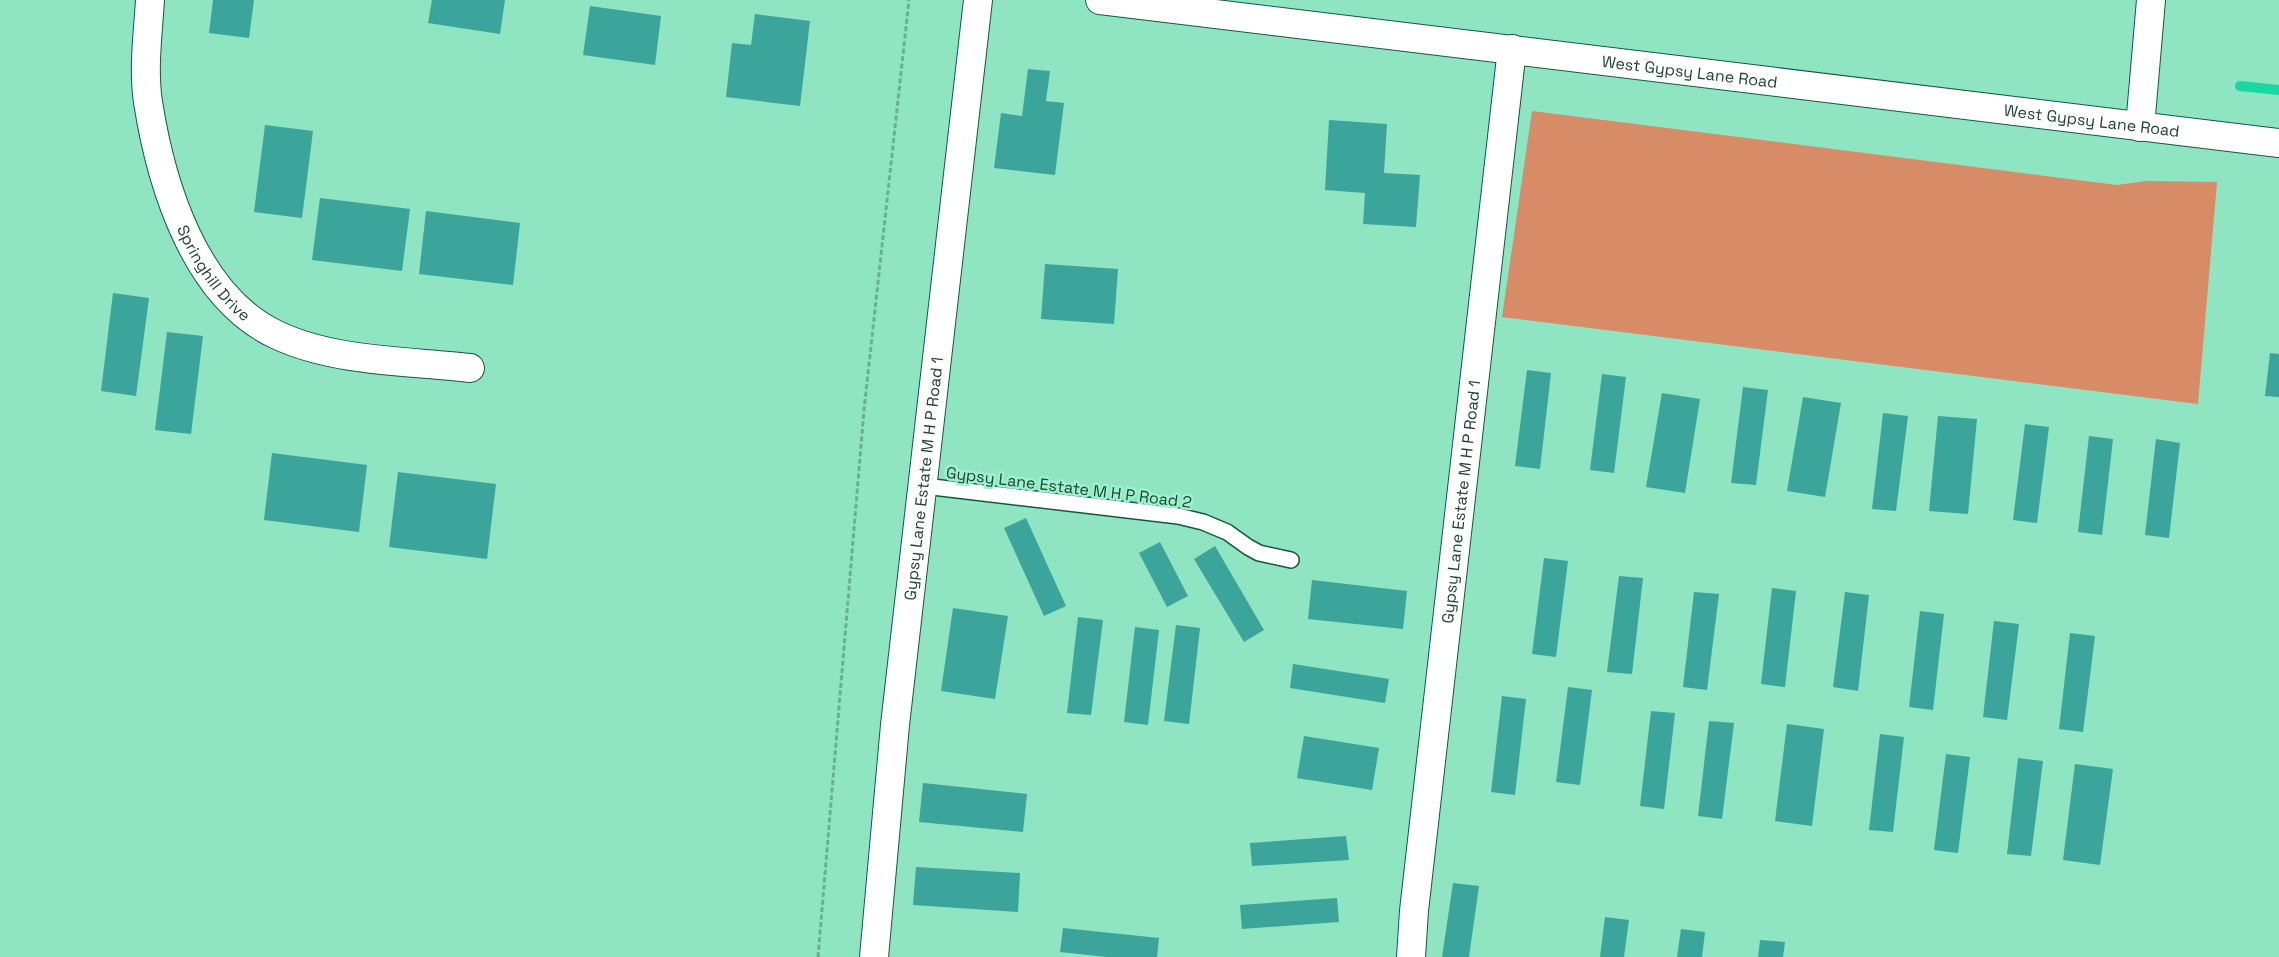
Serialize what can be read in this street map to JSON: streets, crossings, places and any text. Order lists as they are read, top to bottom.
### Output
{
  "streets": {
    "street": ["West Gypsy Lane Road", "Springhill Drive", "Gypsy Lane Estate M H P Road 1"],
    "lane": ["Gypsy Lane Estate M H P Road 2"]
  },
  "crossings": [
    ["West Gypsy Lane Road", "Gypsy Lane Estate M H P Road 1"],
    ["Gypsy Lane Estate M H P Road 1", "Gypsy Lane Estate M H P Road 2"]
  ]
}
